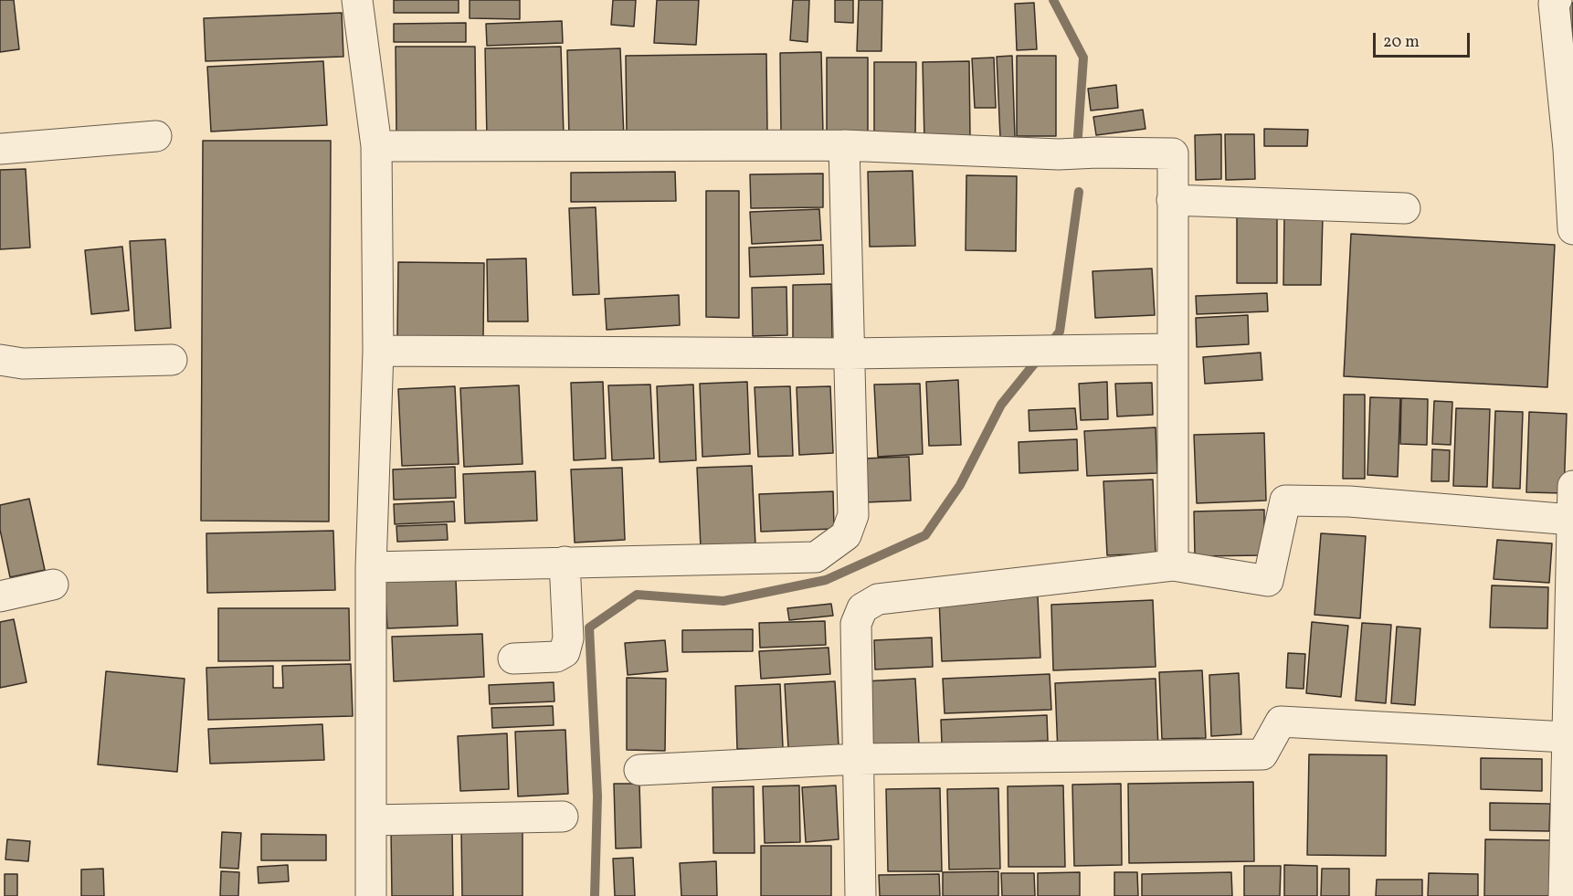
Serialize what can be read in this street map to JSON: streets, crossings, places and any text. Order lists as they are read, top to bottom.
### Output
{
  "scale_bar": "20 m"
}
